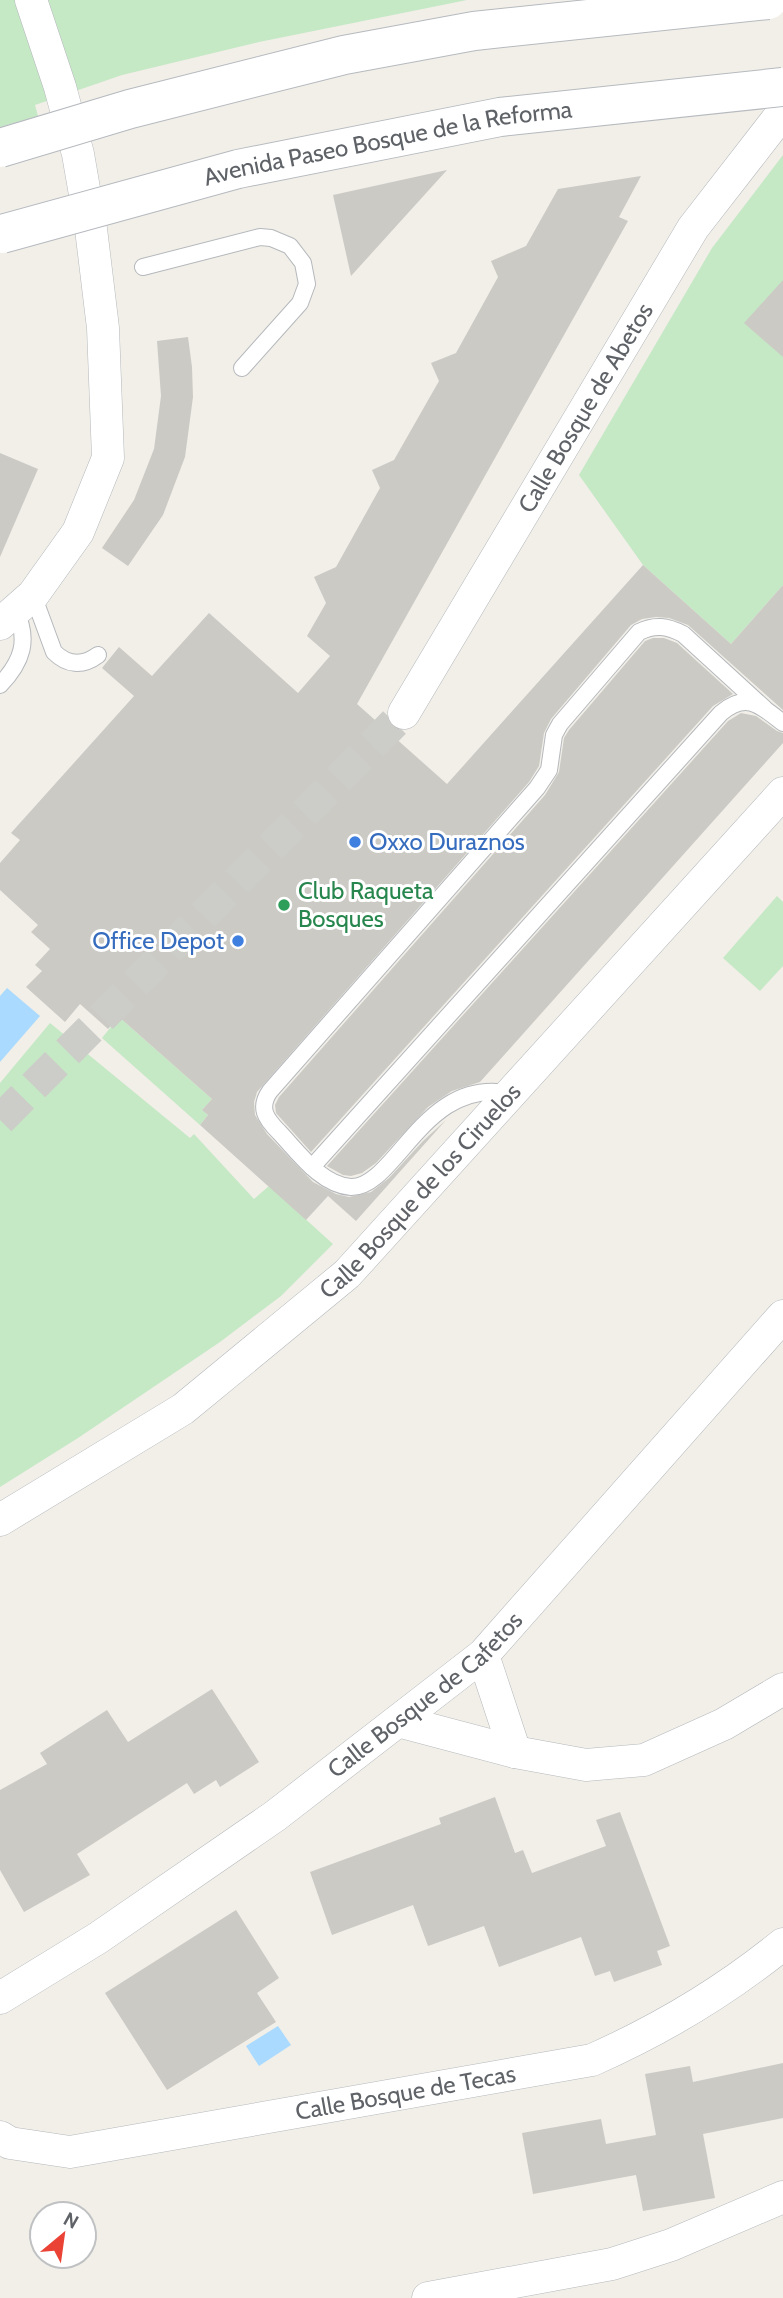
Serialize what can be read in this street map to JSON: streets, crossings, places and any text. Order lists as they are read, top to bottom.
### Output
{
  "streets": {
    "main road": ["Avenida Paseo Bosque de la Reforma"],
    "street": [
      "Calle Bosque de Abetos",
      "Calle Bosque de los Ciruelos",
      "Calle Bosque de Cafetos",
      "Calle Bosque de Tecas"
    ]
  },
  "places": ["Oxxo Duraznos", "Club Raqueta Bosques", "Office Depot"],
  "north": "top right"
}
